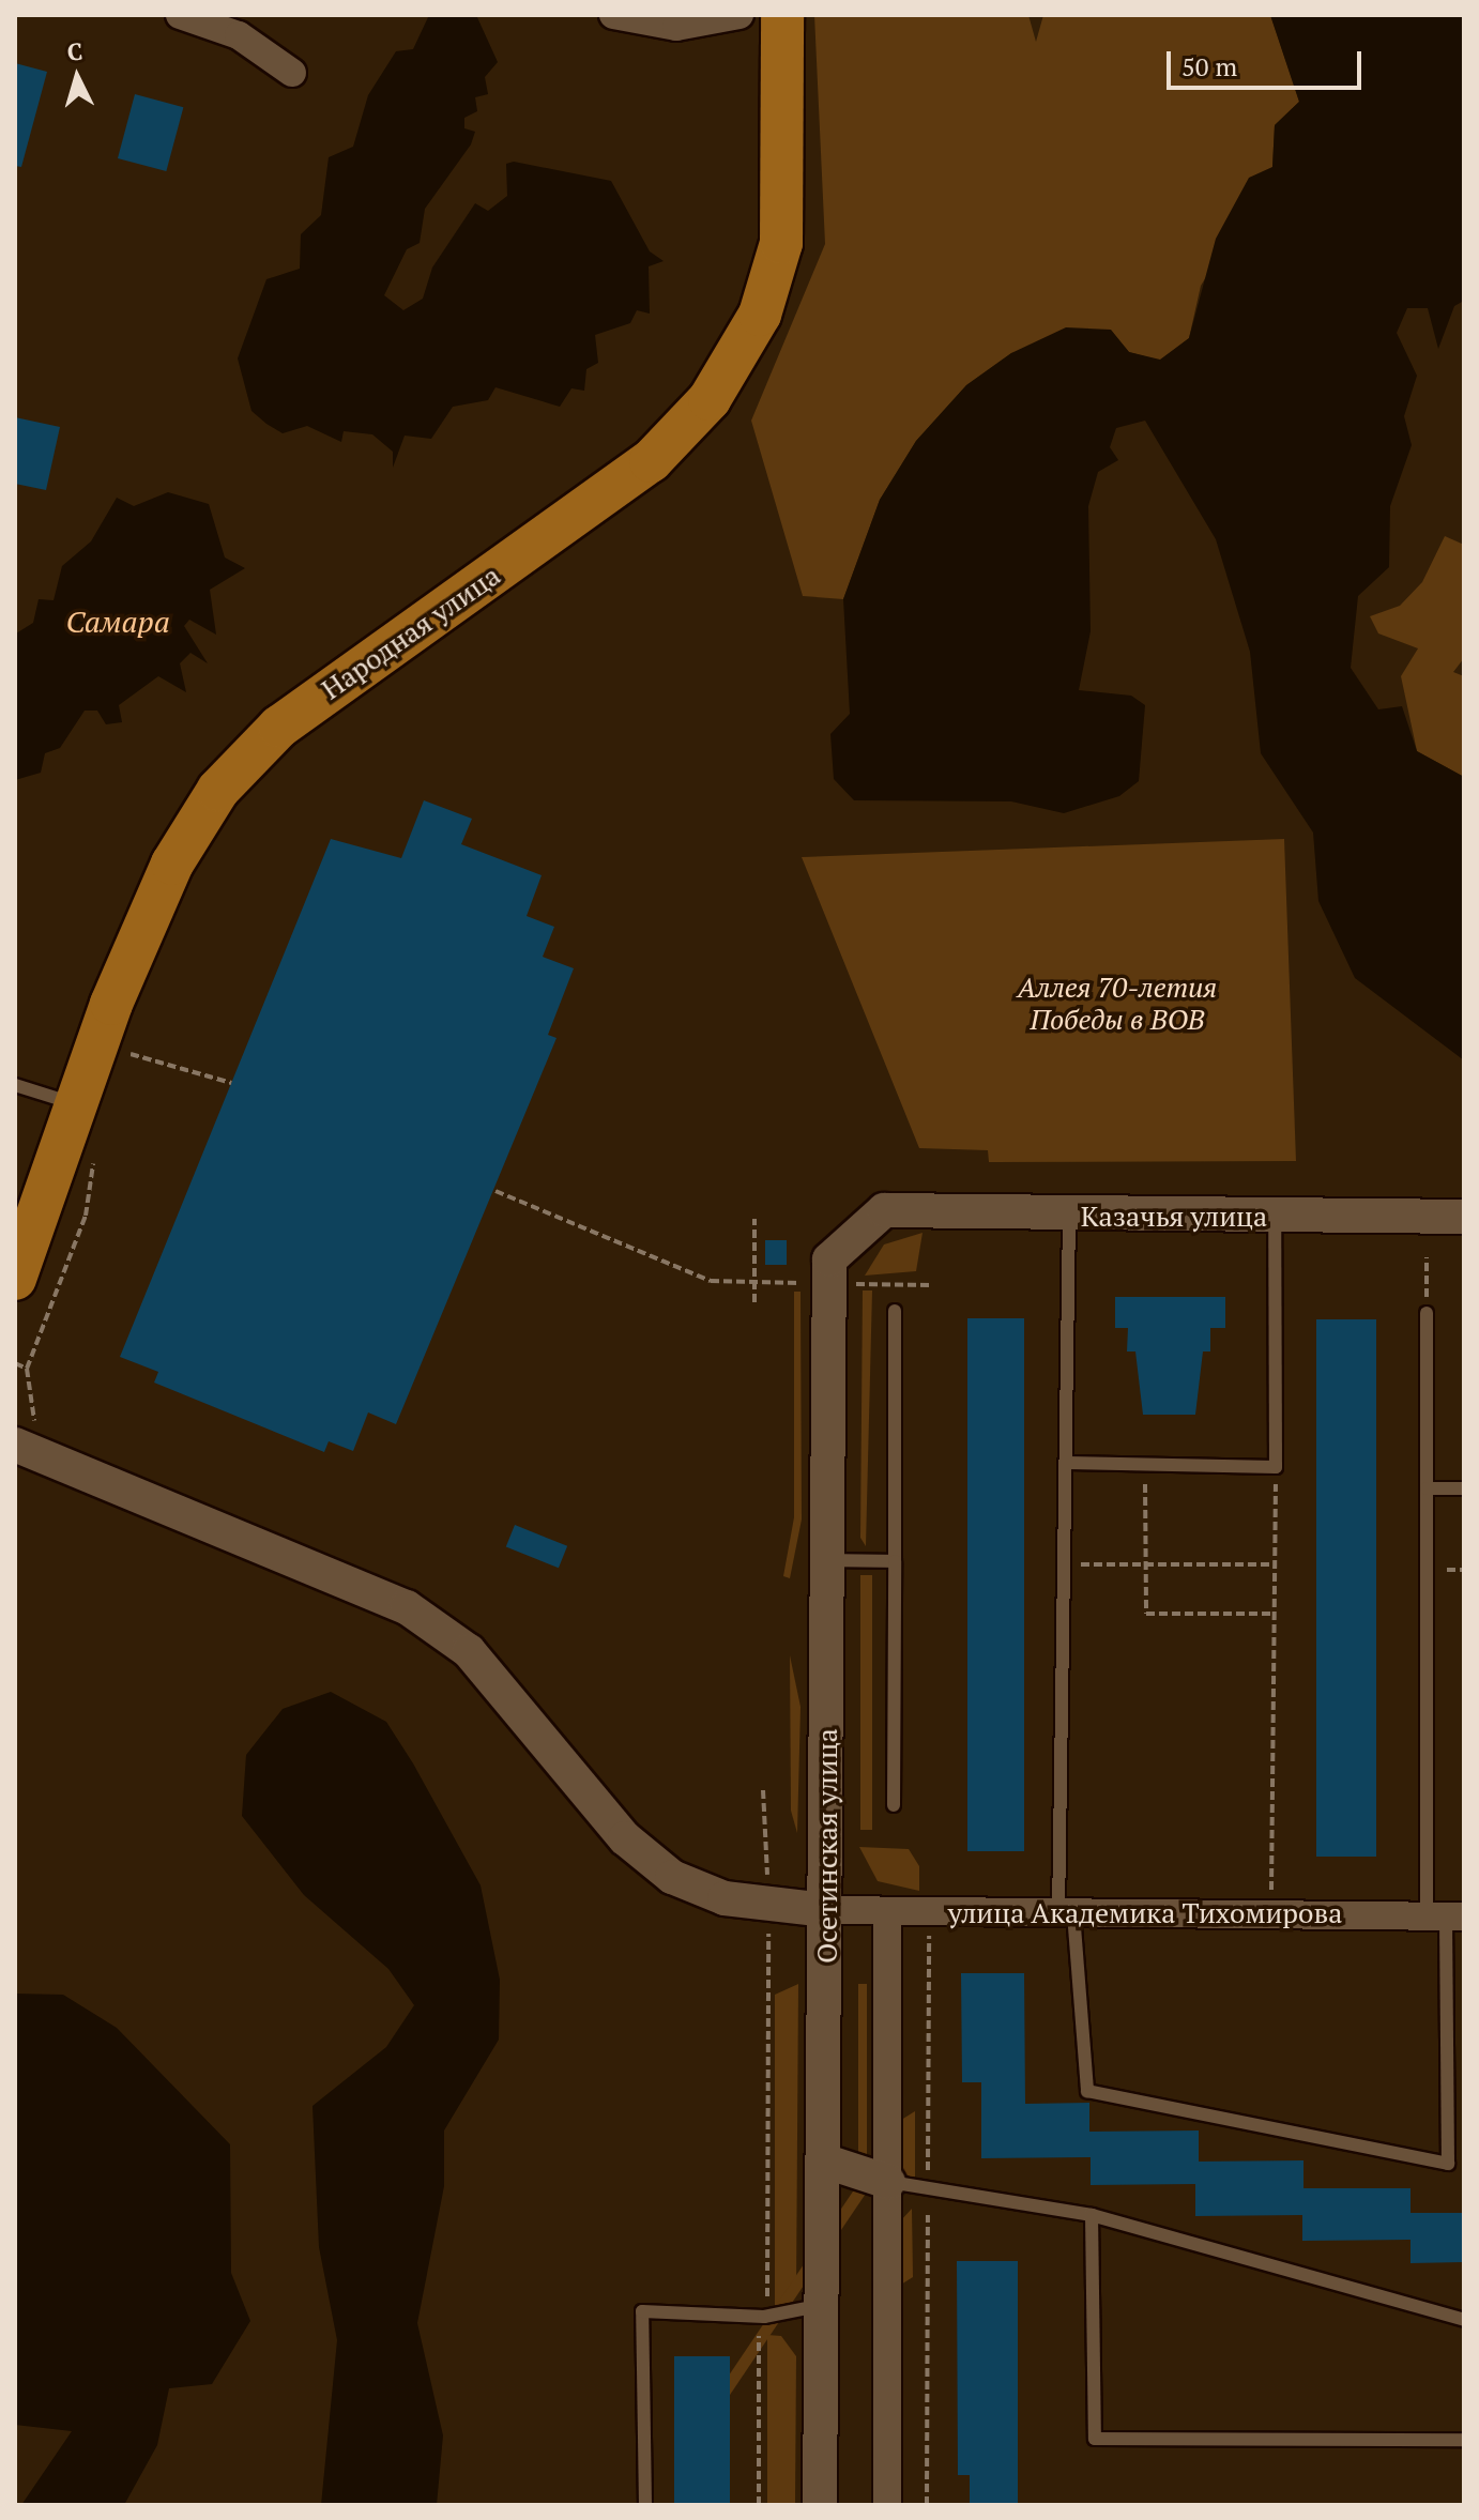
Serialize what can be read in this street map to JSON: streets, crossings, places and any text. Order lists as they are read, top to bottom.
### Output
{
  "streets": {
    "main road": ["Народная улица"],
    "street": ["Казачья улица", "Осетинская улица", "улица Академика Тихомирова"]
  },
  "crossings": [
    ["Казачья улица", "Осетинская улица"],
    ["Осетинская улица", "улица Академика Тихомирова"]
  ],
  "water": ["Самара"],
  "parks": ["Аллея 70-летия Победы в ВОВ"],
  "scale_bar": "50 m",
  "north": "top"
}
